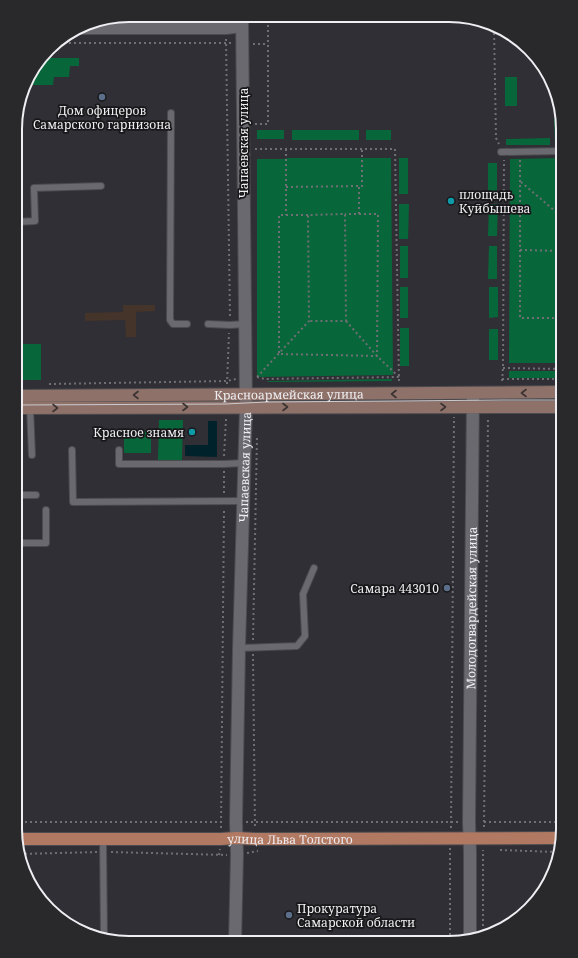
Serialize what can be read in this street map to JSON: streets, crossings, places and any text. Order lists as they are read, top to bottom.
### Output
{
  "streets": {
    "main road": ["Красноармейская улица", "улица Льва Толстого"],
    "street": ["Чапаевская улица", "Молодогвардейская улица"]
  },
  "crossings": [
    ["Чапаевская улица", "Красноармейская улица"],
    ["Чапаевская улица", "улица Льва Толстого"],
    ["Красноармейская улица", "Молодогвардейская улица"],
    ["Молодогвардейская улица", "улица Льва Толстого"]
  ],
  "places": [
    "Дом офицеров Самарского гарнизона",
    "площадь Куйбышева",
    "Красное знамя",
    "Самара 443010",
    "Прокуратура Самарской области"
  ]
}
